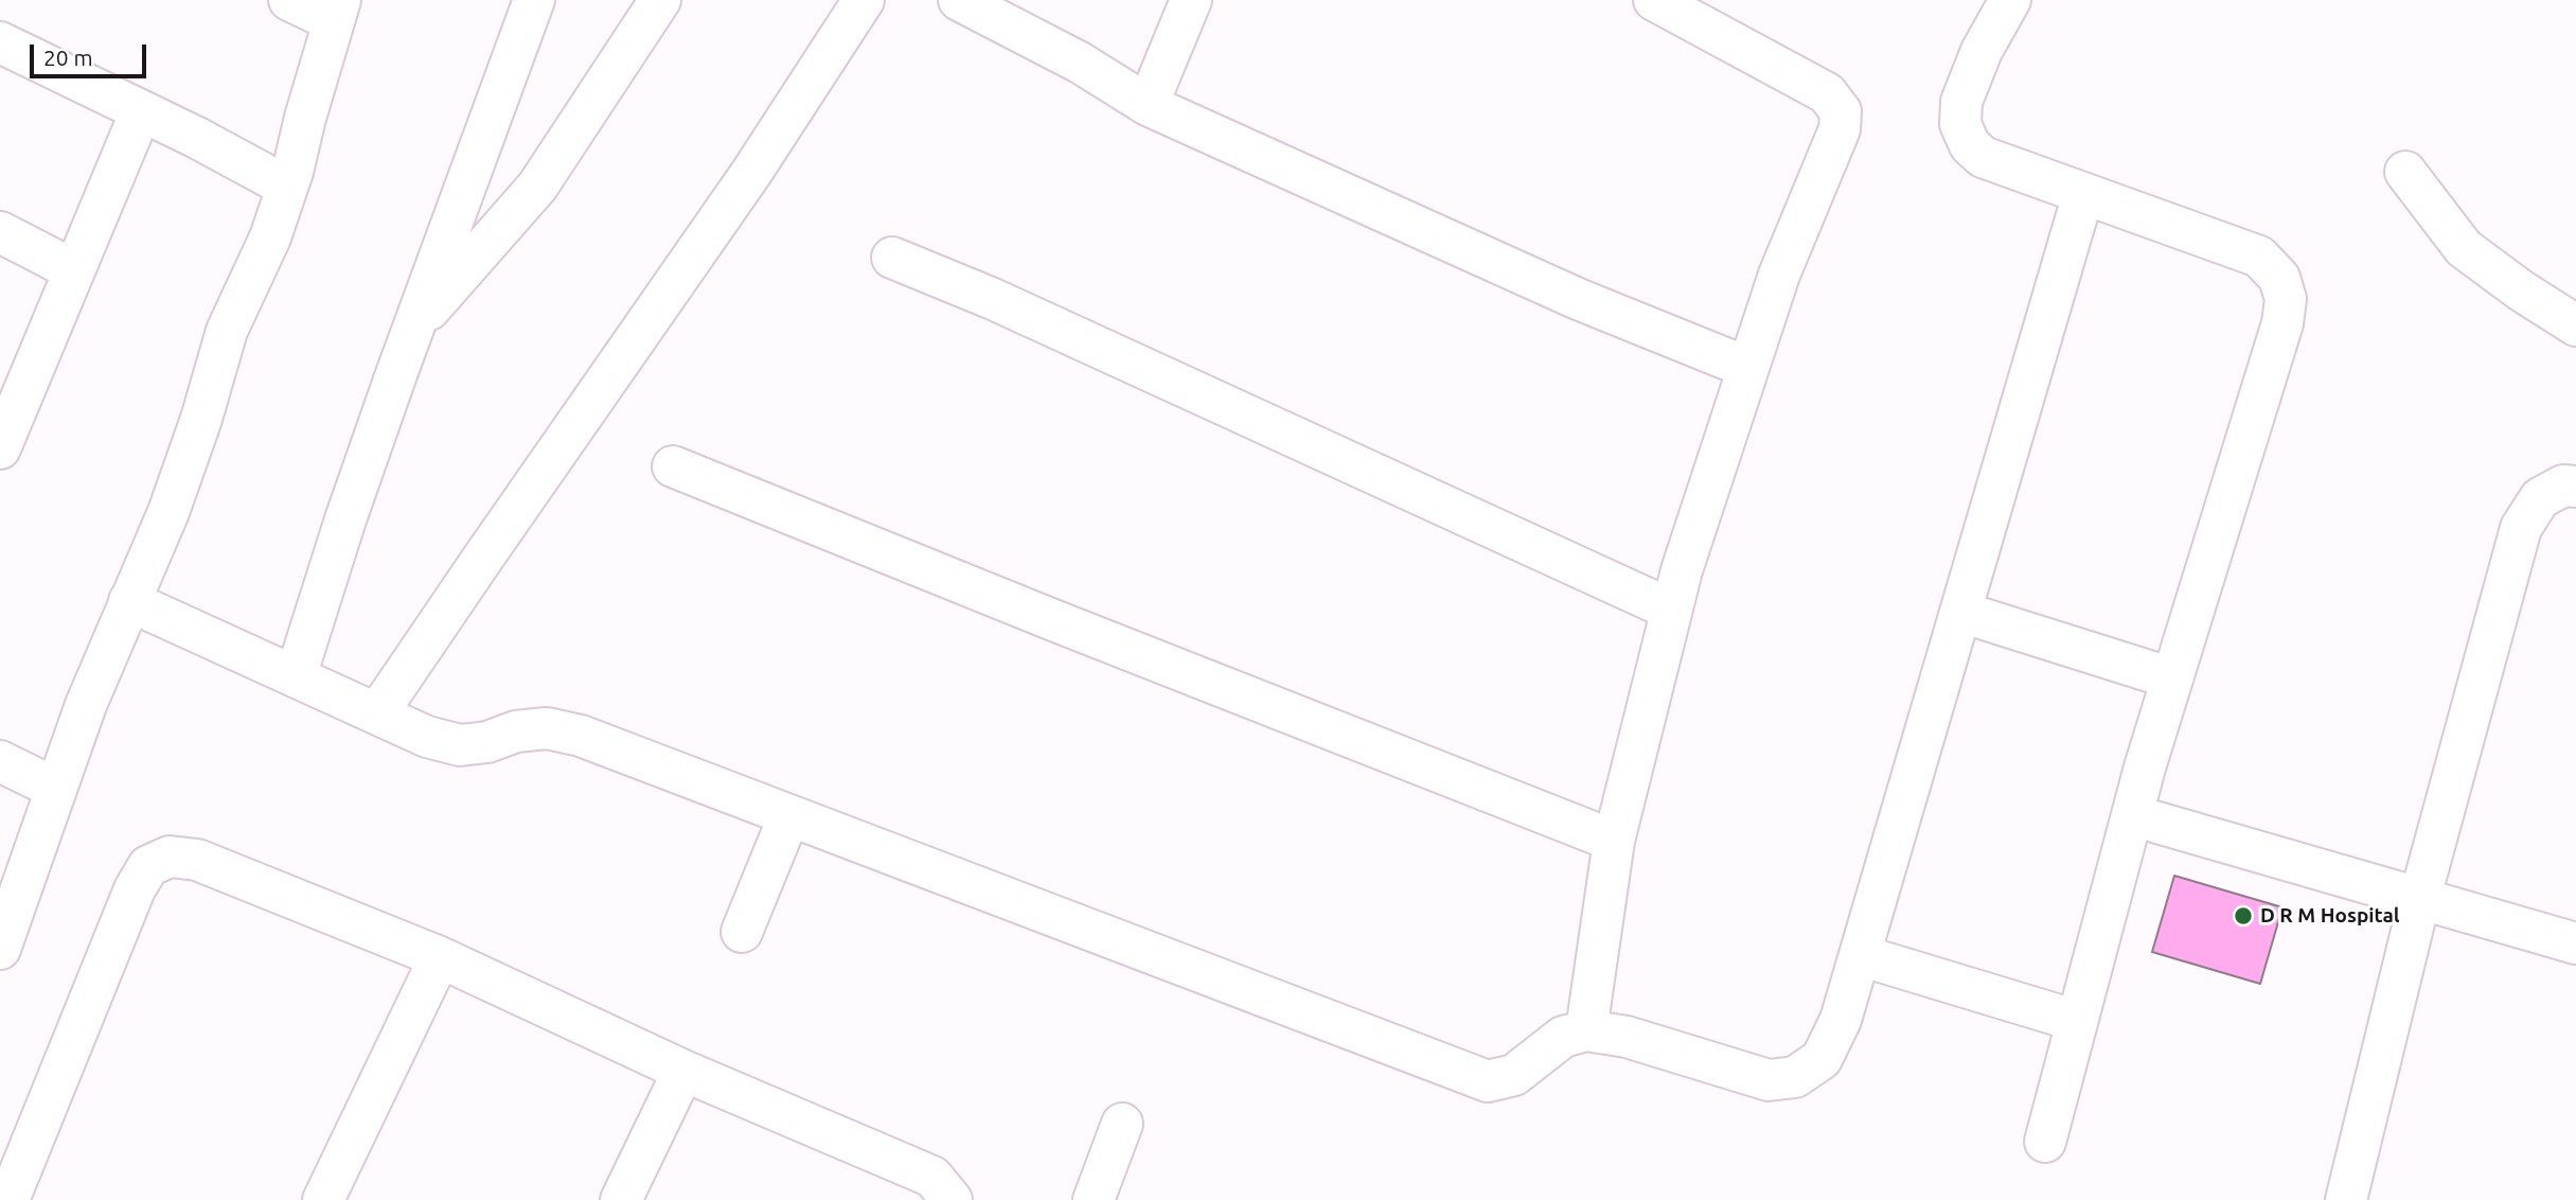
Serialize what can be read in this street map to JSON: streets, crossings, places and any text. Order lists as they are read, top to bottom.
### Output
{
  "places": ["D R M Hospital"],
  "scale_bar": "20 m"
}
